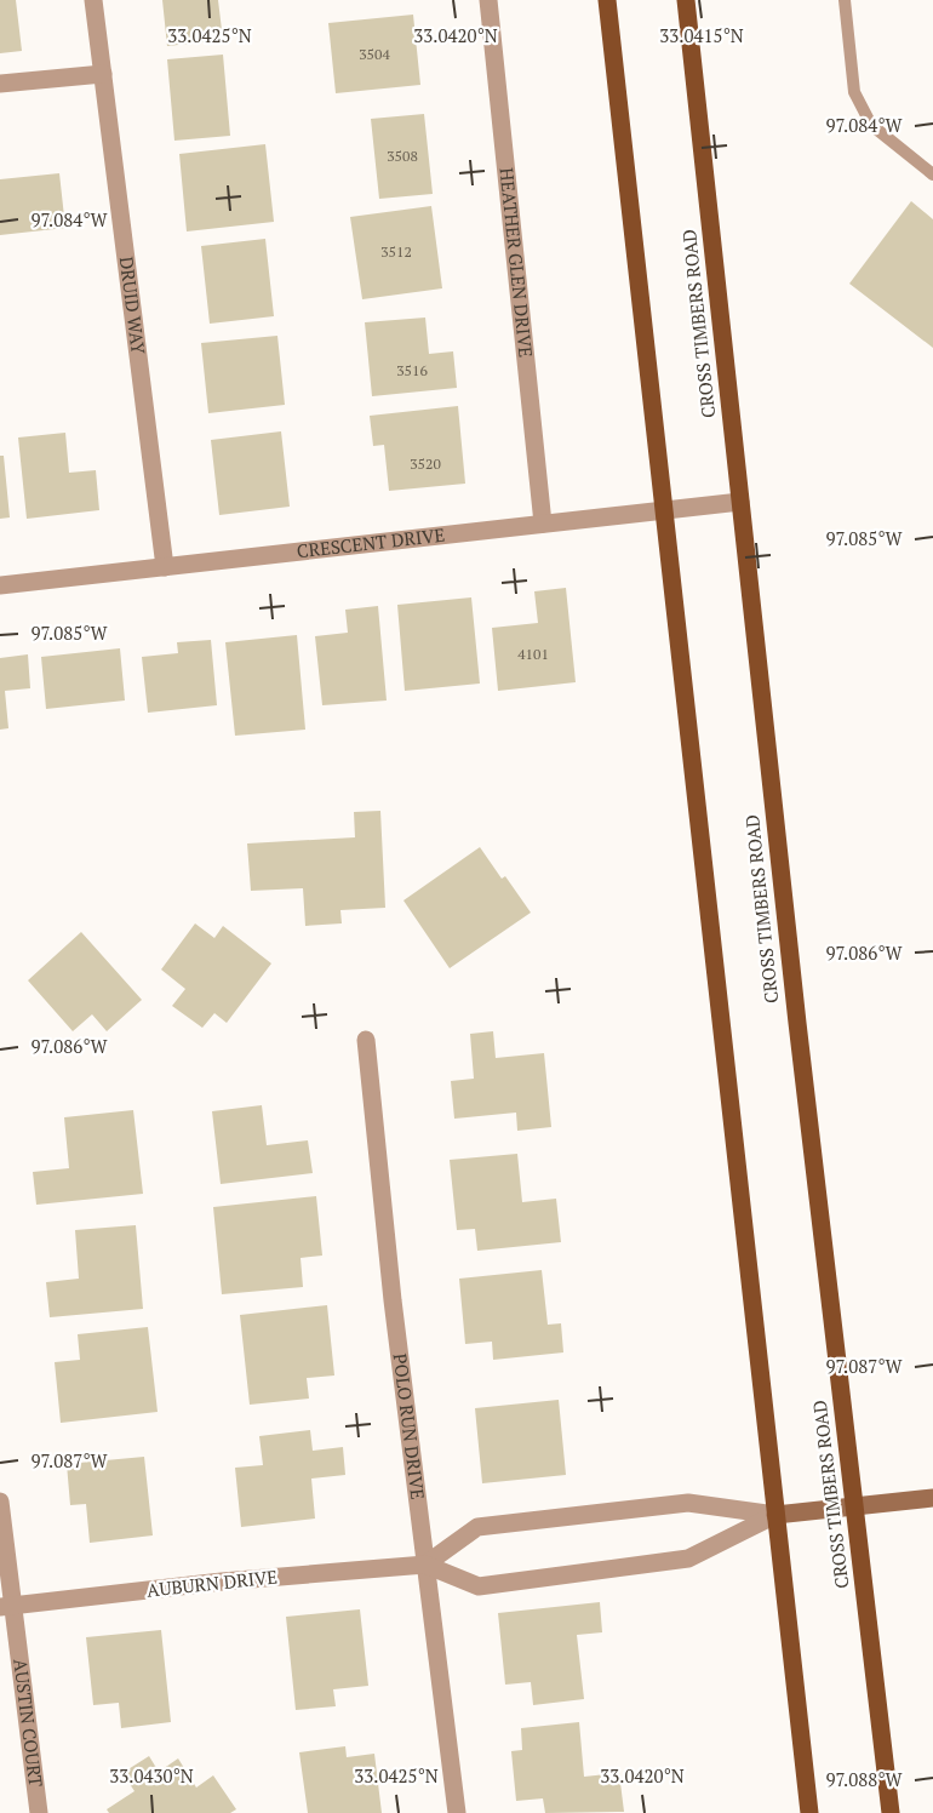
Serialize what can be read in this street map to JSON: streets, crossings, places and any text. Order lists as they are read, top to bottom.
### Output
{
  "streets": {
    "main road": ["CROSS TIMBERS ROAD"],
    "street": [
      "HEATHER GLEN DRIVE",
      "DRUID WAY",
      "CRESCENT DRIVE",
      "POLO RUN DRIVE",
      "AUBURN DRIVE",
      "AUSTIN COURT"
    ]
  },
  "crossings": [
    ["HEATHER GLEN DRIVE", "CRESCENT DRIVE"],
    ["DRUID WAY", "CRESCENT DRIVE"],
    ["CROSS TIMBERS ROAD", "CRESCENT DRIVE"],
    ["CROSS TIMBERS ROAD", "AUBURN DRIVE"],
    ["POLO RUN DRIVE", "AUBURN DRIVE"],
    ["AUBURN DRIVE", "AUSTIN COURT"]
  ],
  "house_numbers": [
    "3504",
    "3508",
    "3512",
    "3516",
    "3520",
    "4101"
  ],
  "coordinates": [
    "33.0425°N",
    "33.0420°N",
    "33.0415°N",
    "97.084°W",
    "97.085°W",
    "97.086°W",
    "97.087°W",
    "33.0430°N",
    "97.088°W"
  ]
}
